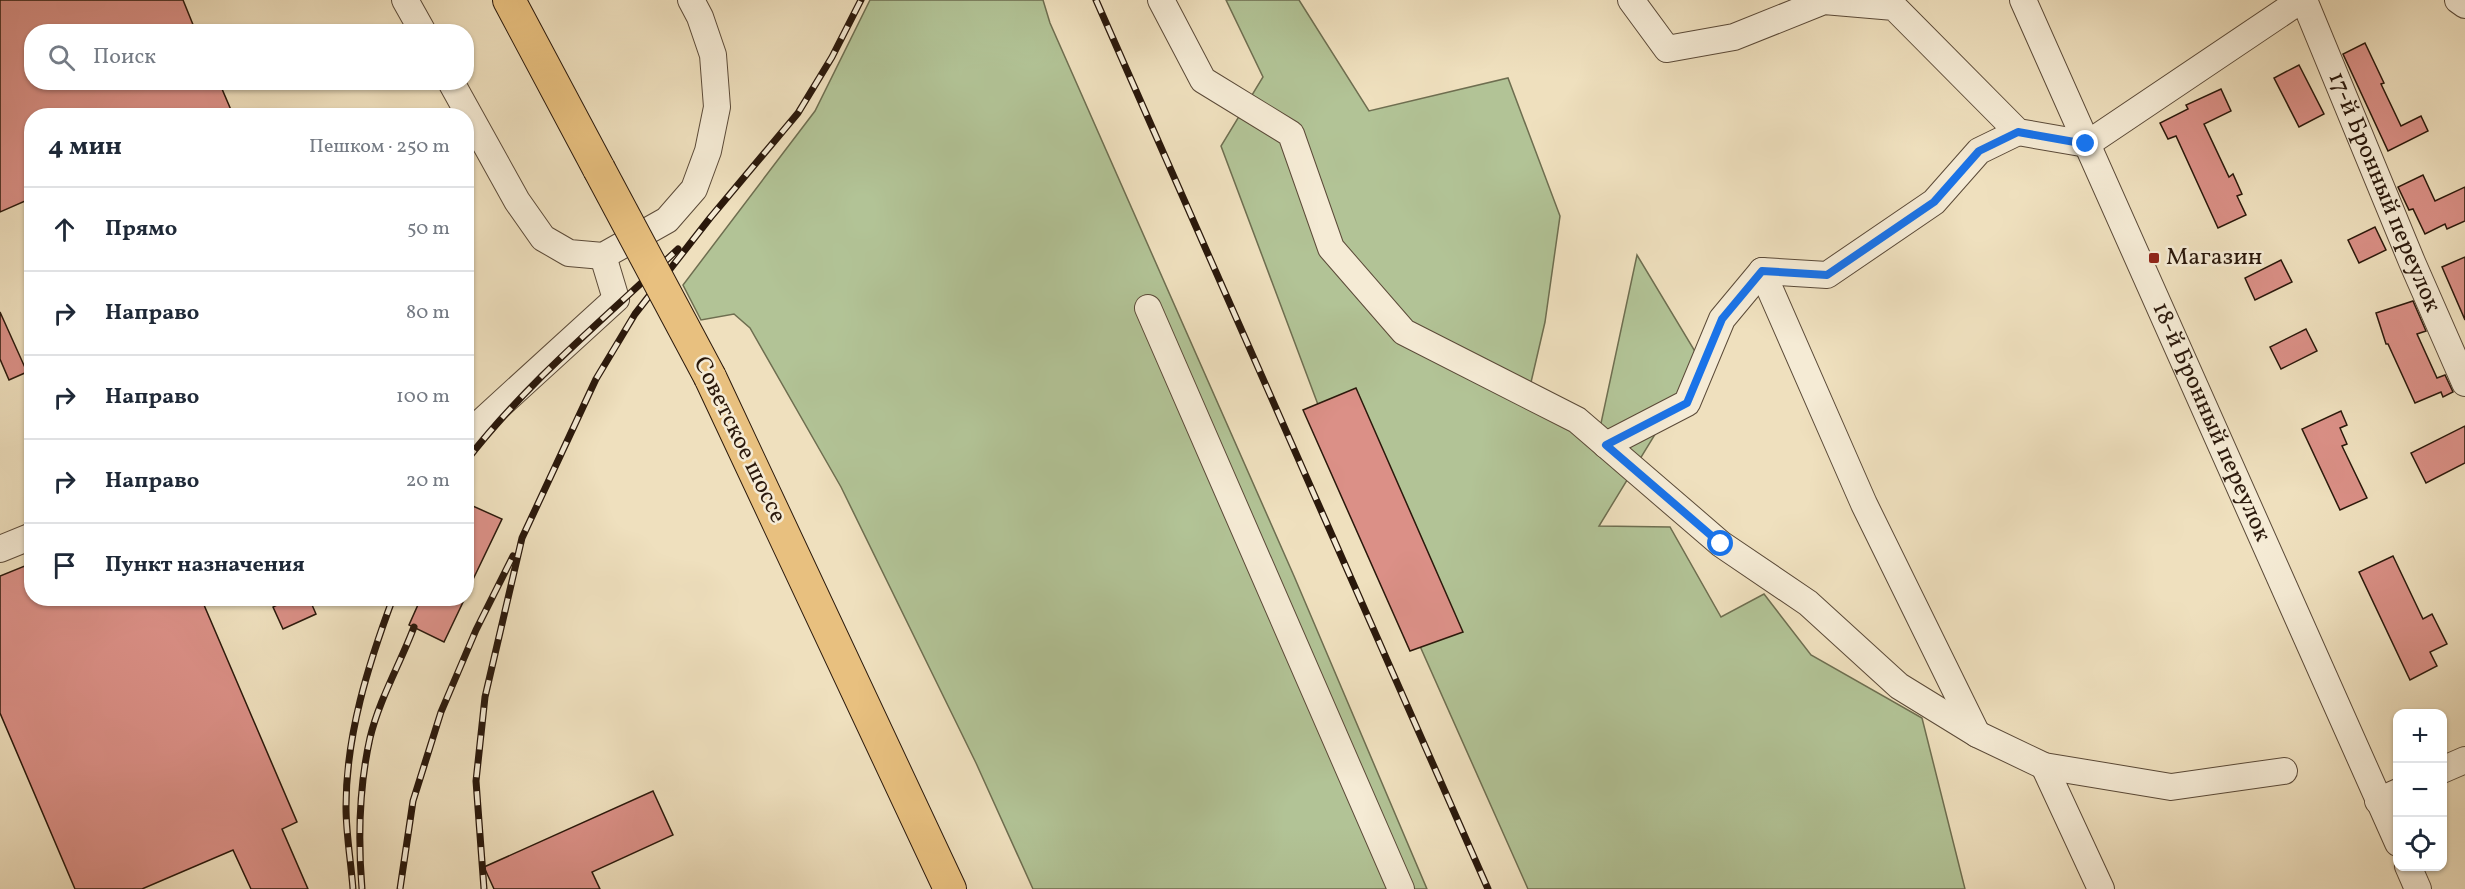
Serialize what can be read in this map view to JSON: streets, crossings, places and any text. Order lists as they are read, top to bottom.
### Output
{
  "streets": {
    "main road": ["Советское шоссе"],
    "street": ["17-й Бронный переулок", "18-й Бронный переулок"]
  },
  "places": {
    "transit": ["Магазин"]
  },
  "page": {
    "search": "Поиск",
    "heading": ["4 мин", "Пешком · 250 m"],
    "list": [
      ["Прямо", "50 m"],
      ["Направо", "80 m"],
      ["Направо", "100 m"],
      ["Направо", "20 m"],
      "Пункт назначения"
    ],
    "map_buttons": ["+", "−"]
  }
}
